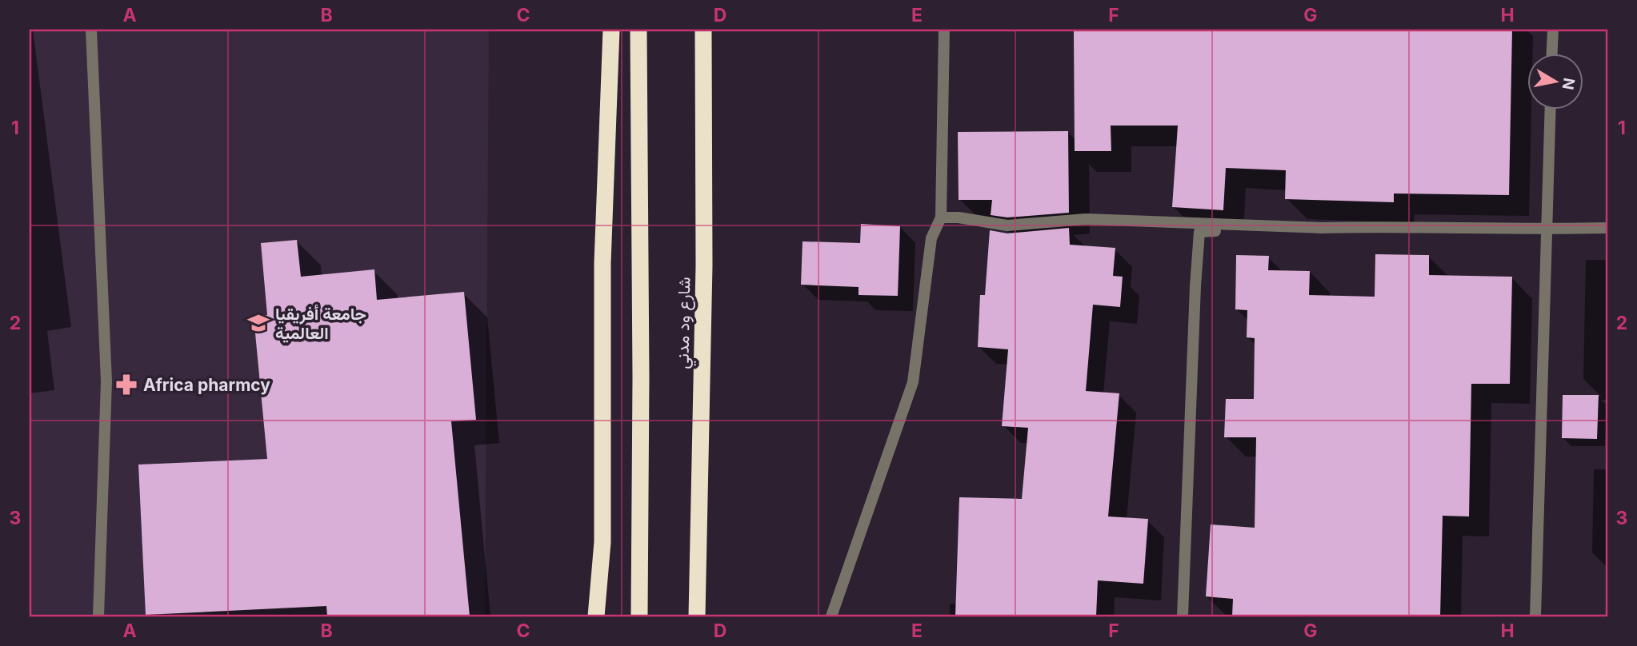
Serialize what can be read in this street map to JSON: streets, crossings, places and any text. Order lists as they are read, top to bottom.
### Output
{
  "streets": {
    "highway": ["شارع ود مدني"]
  },
  "places": {
    "school or university": ["جامعة أفريقيا العالمية"],
    "pharmacy": ["Africa pharmcy"]
  },
  "north": "right",
  "grid": {
    "columns": [
      "A",
      "B",
      "C",
      "D",
      "E",
      "F",
      "G",
      "H"
    ],
    "rows": ["1", "2", "3"]
  }
}
